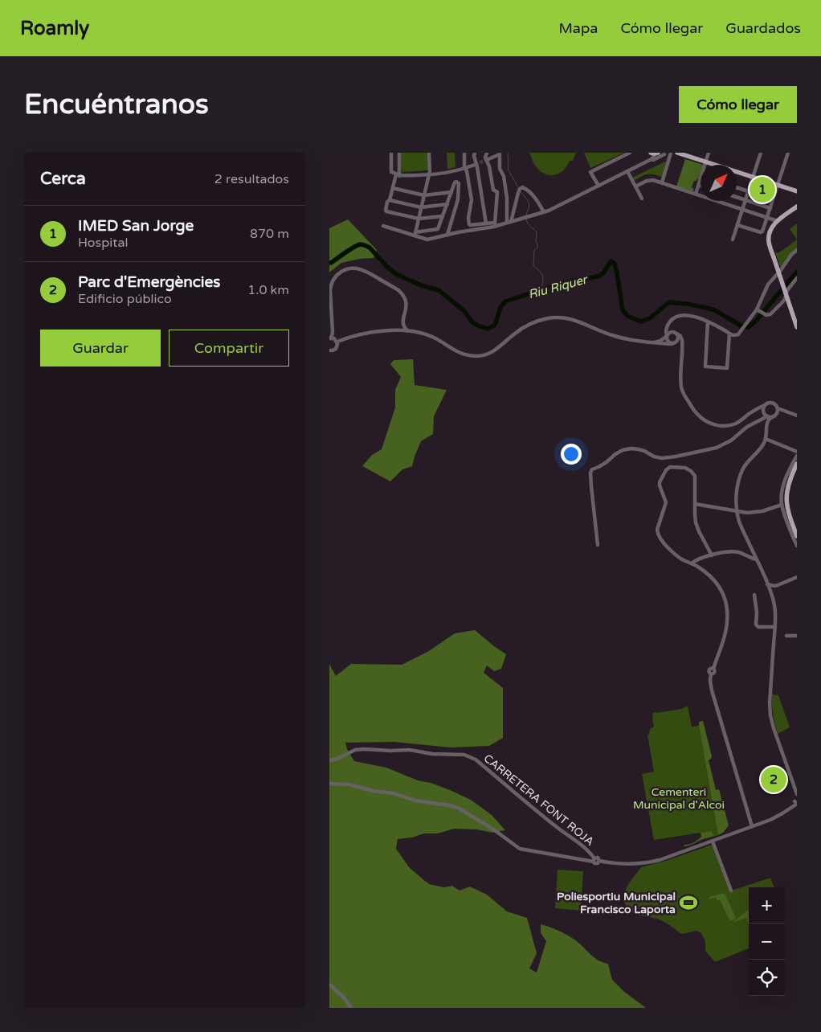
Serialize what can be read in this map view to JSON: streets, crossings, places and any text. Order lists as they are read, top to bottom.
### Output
{
  "streets": {
    "street": ["CARRETERA FONT ROJA"]
  },
  "water": ["Riu Riquer"],
  "parks": ["Cementeri Municipal d'Alcoi"],
  "places": {
    "sports": ["Poliesportiu Municipal Francisco Laporta"]
  },
  "north": "top right",
  "page": {
    "header": "Roamly",
    "nav": ["Mapa", "Cómo llegar", "Guardados"],
    "buttons": [
      "Cómo llegar",
      ["Guardar", "Compartir"]
    ],
    "title": "Encuéntranos",
    "heading": ["Cerca", "2 resultados"],
    "pins": ["1", "2"],
    "list": [
      {
        "mark": "1",
        "name": "IMED San Jorge",
        "note": "Hospital",
        "value": "870 m"
      },
      {
        "mark": "2",
        "name": "Parc d'Emergències",
        "note": "Edificio público",
        "value": "1.0 km"
      }
    ],
    "map_buttons": ["+", "−"]
  }
}
